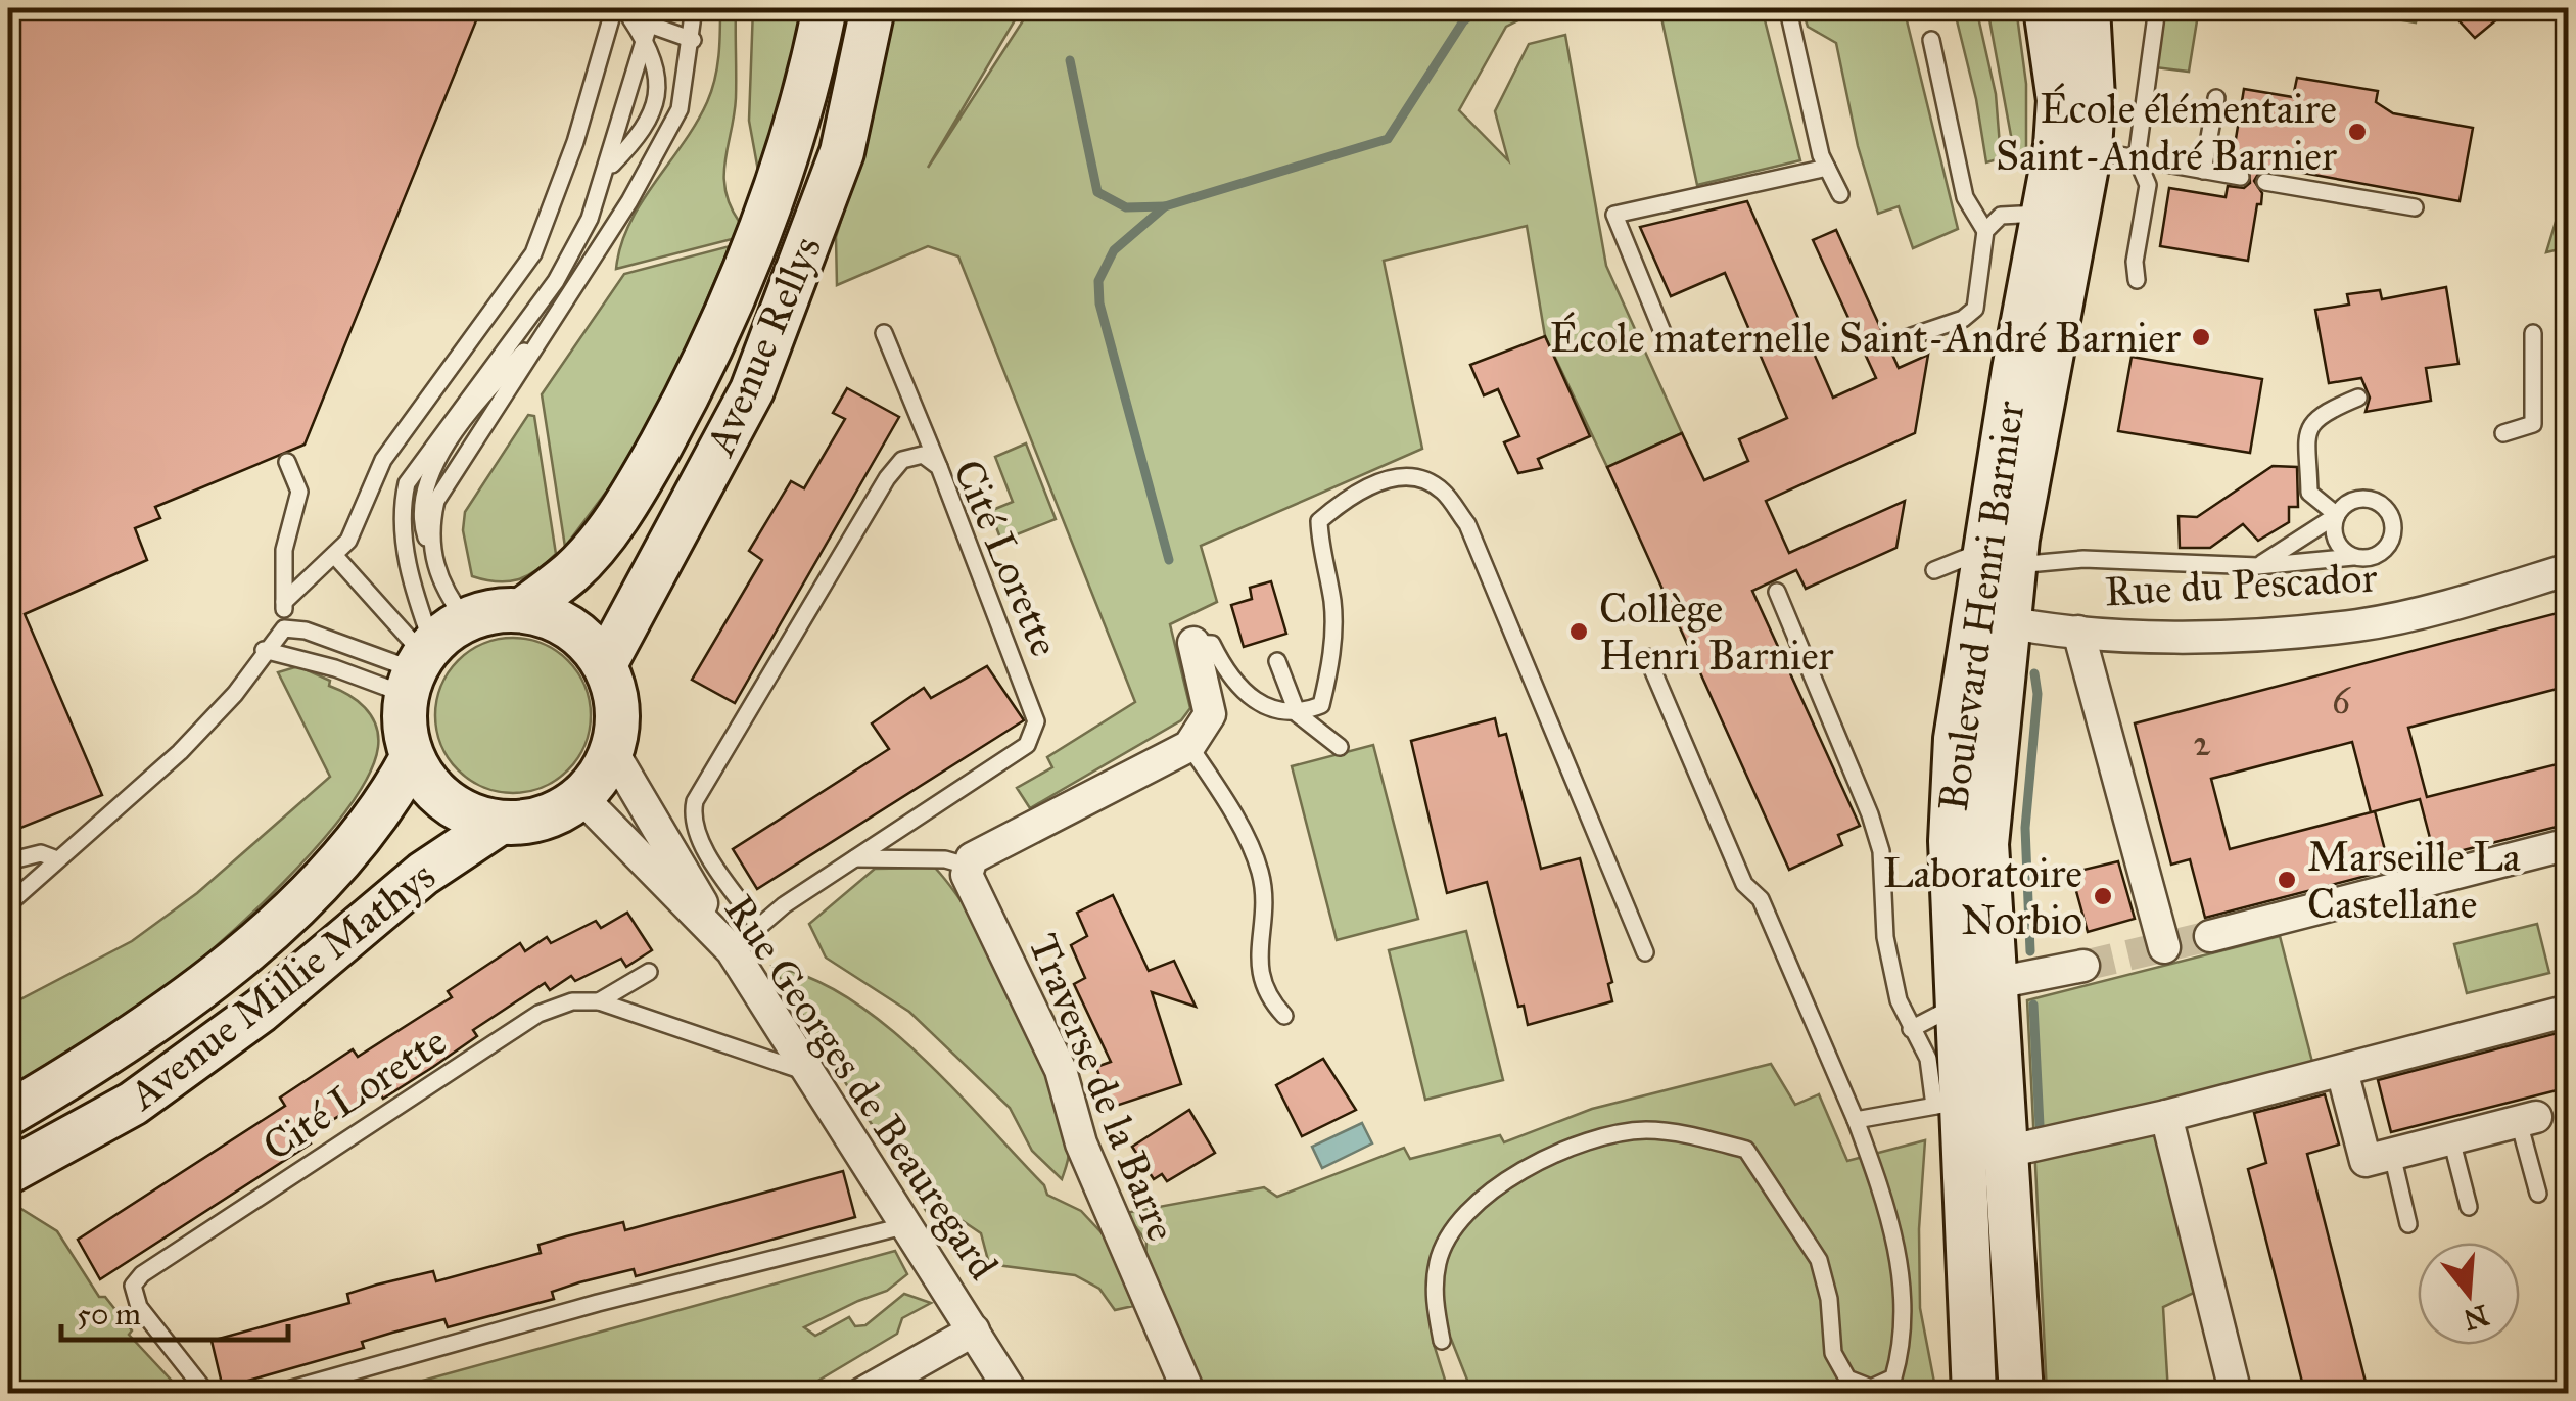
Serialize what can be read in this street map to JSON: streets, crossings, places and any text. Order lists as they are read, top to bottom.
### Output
{
  "streets": {
    "street": [
      "Avenue Rellys",
      "Rue du Pescador",
      "Boulevard Henri Barnier",
      "Avenue Millie Mathys",
      "Rue Georges de Beauregard",
      "Traverse de la Barre"
    ],
    "lane": ["Cité Lorette"]
  },
  "crossings": [
    ["Avenue Rellys", "Avenue Millie Mathys"],
    ["Avenue Rellys", "Rue Georges de Beauregard"],
    ["Cité Lorette", "Rue Georges de Beauregard"],
    ["Rue du Pescador", "Boulevard Henri Barnier"],
    ["Avenue Millie Mathys", "Rue Georges de Beauregard"]
  ],
  "places": [
    "École élémentaire Saint-André Barnier",
    "École maternelle Saint-André Barnier",
    "Collège Henri Barnier",
    "Marseille La Castellane",
    "Laboratoire Norbio"
  ],
  "house_numbers": ["6", "2"],
  "scale_bar": "50 m",
  "north": "bottom"
}
